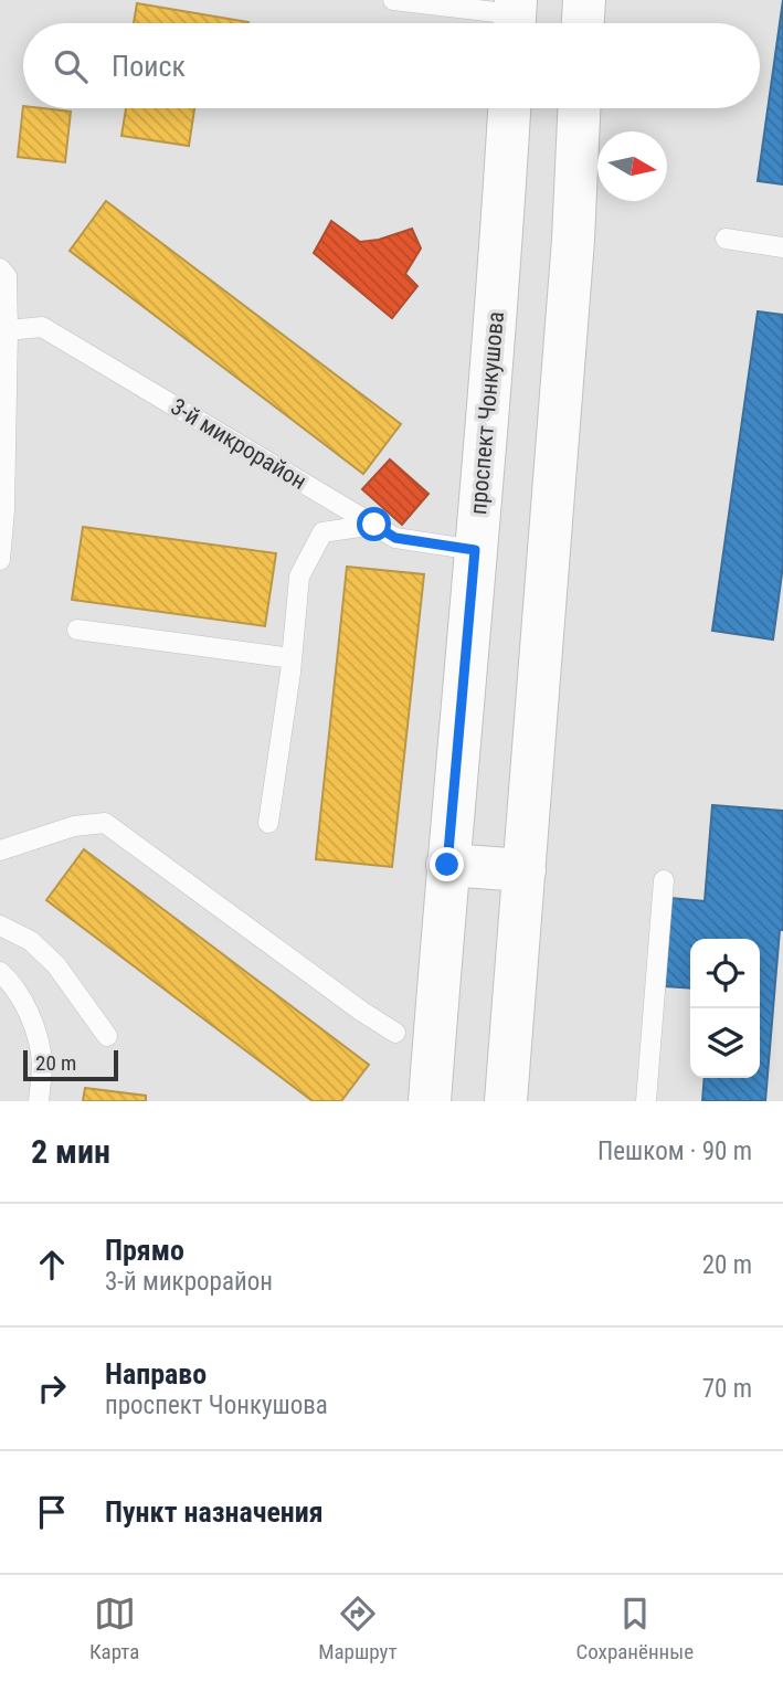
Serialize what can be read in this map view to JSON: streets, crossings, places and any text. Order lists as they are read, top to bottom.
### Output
{
  "streets": {
    "main road": ["проспект Чонкушова"],
    "lane": ["3-й микрорайон"]
  },
  "crossings": [
    ["проспект Чонкушова", "3-й микрорайон"]
  ],
  "scale_bar": "20 m",
  "north": "right",
  "page": {
    "search": "Поиск",
    "scale": "20 m",
    "heading": ["2 мин", "Пешком · 90 m"],
    "list": [
      ["Прямо", "3-й микрорайон", "20 m"],
      ["Направо", "проспект Чонкушова", "70 m"],
      "Пункт назначения"
    ],
    "nav": ["Карта", "Маршрут", "Сохранённые"]
  }
}
